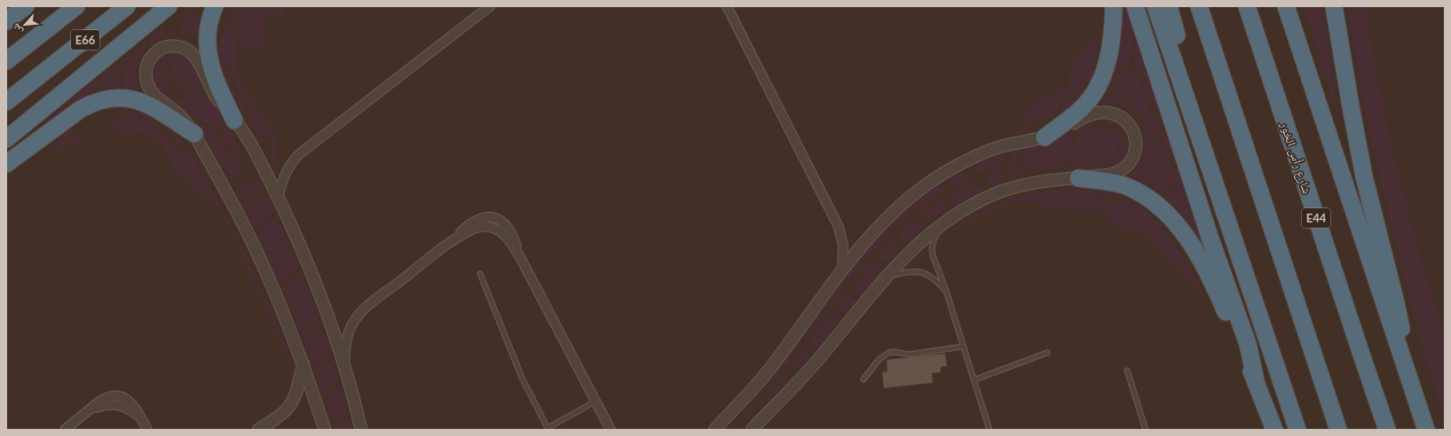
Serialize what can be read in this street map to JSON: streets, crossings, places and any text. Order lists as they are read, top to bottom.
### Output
{
  "streets": {
    "highway": ["E66", "شارع رأس الخور", "E44"]
  },
  "north": "bottom left"
}
